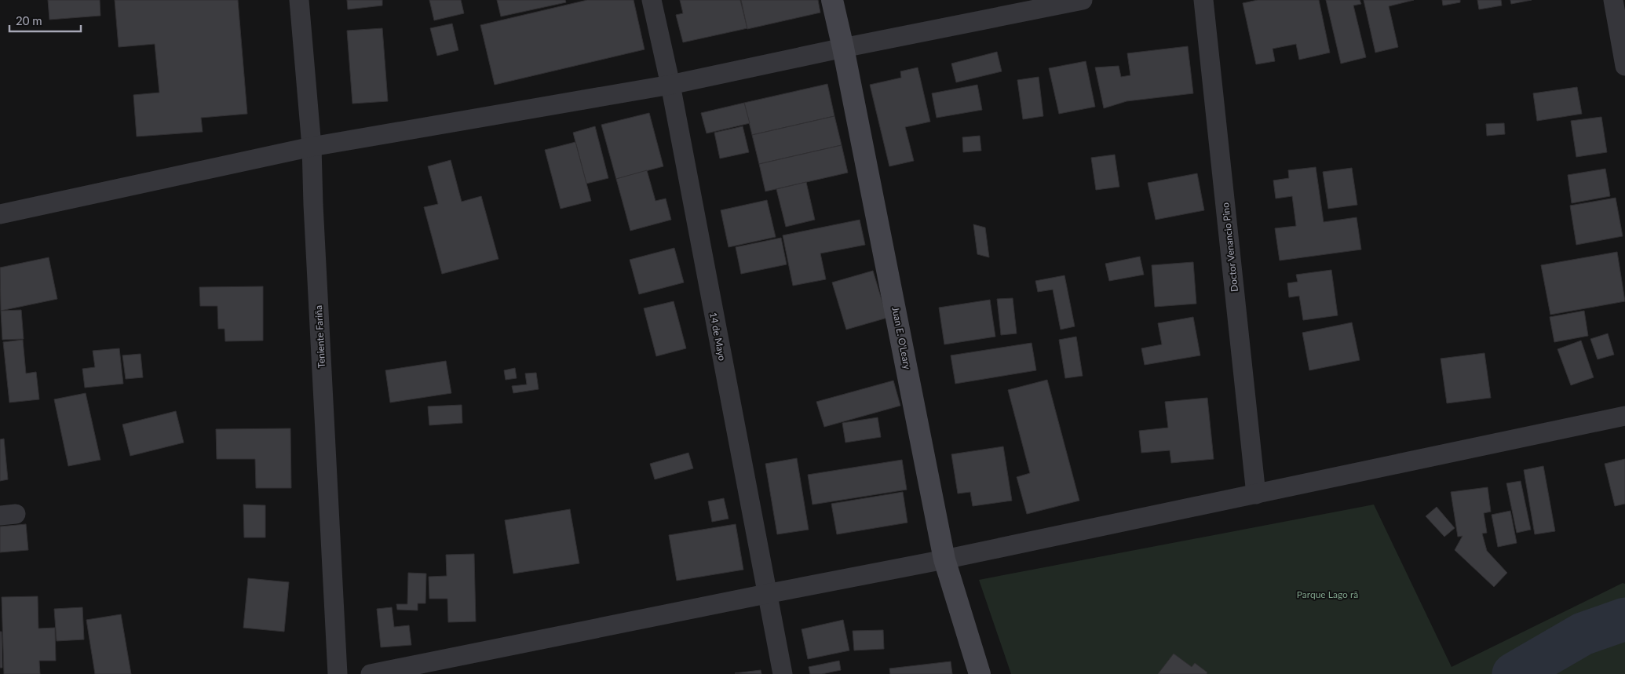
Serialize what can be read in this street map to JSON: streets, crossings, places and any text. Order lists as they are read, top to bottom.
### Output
{
  "streets": {
    "street": [
      "Doctor Venancio Pino",
      "Teniente Fariña",
      "14 de Mayo",
      "Juan E. O'Leary"
    ]
  },
  "parks": ["Parque Lago rã"],
  "scale_bar": "20 m"
}
